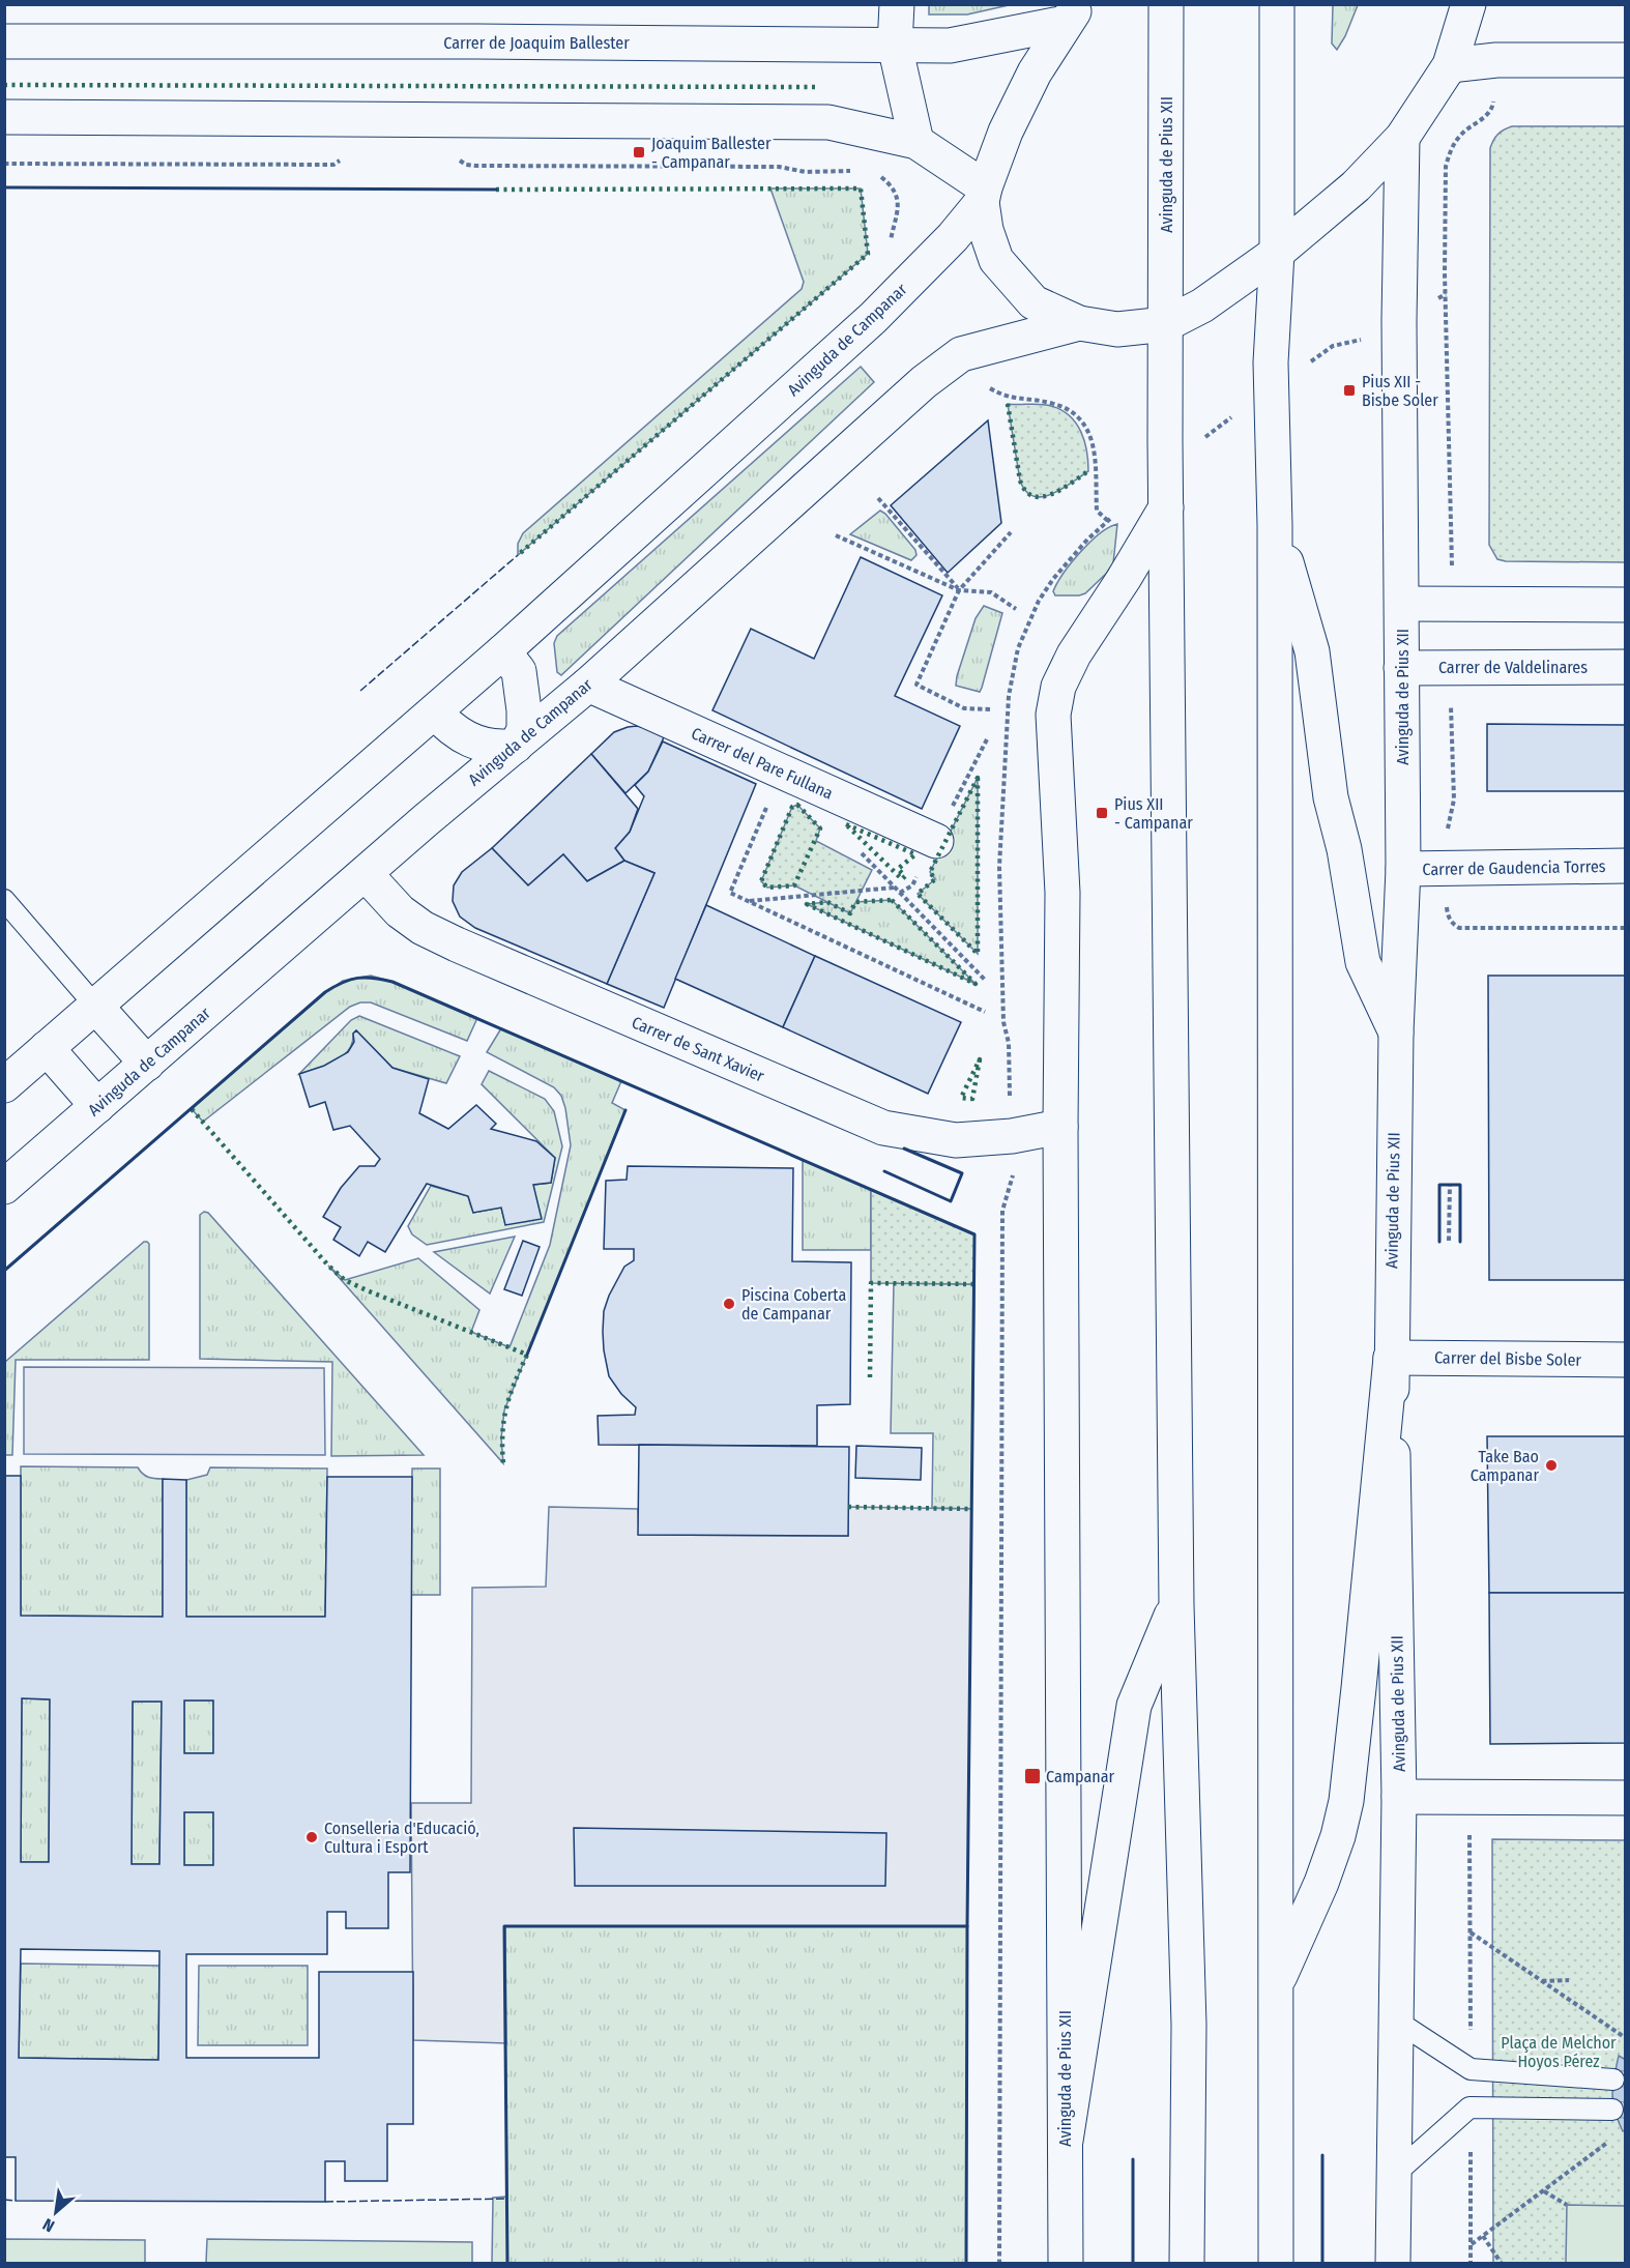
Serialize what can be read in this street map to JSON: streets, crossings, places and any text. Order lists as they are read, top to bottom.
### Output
{
  "streets": {
    "main road": [
      "Carrer de Joaquim Ballester",
      "Avinguda de Pius XII",
      "Avinguda de Campanar",
      "Carrer de Valdelinares",
      "Carrer del Pare Fullana",
      "Carrer de Gaudencia Torres",
      "Carrer de Sant Xavier",
      "Carrer del Bisbe Soler"
    ]
  },
  "crossings": [
    ["Avinguda de Pius XII", "Carrer de Valdelinares"],
    ["Avinguda de Pius XII", "Carrer de Gaudencia Torres"],
    ["Avinguda de Pius XII", "Carrer de Sant Xavier"],
    ["Avinguda de Pius XII", "Carrer del Bisbe Soler"],
    ["Avinguda de Campanar", "Carrer del Pare Fullana"],
    ["Avinguda de Campanar", "Carrer de Sant Xavier"]
  ],
  "parks": ["Plaça de Melchor Hoyos Pérez"],
  "places": {
    "transit": [
      "Joaquim Ballester - Campanar",
      "Pius XII - Bisbe Soler",
      "Pius XII - Campanar",
      "Campanar"
    ],
    "other": ["Piscina Coberta de Campanar", "Take Bao Campanar", "Conselleria d'Educació, Cultura i Esport"]
  },
  "north": "bottom left"
}
